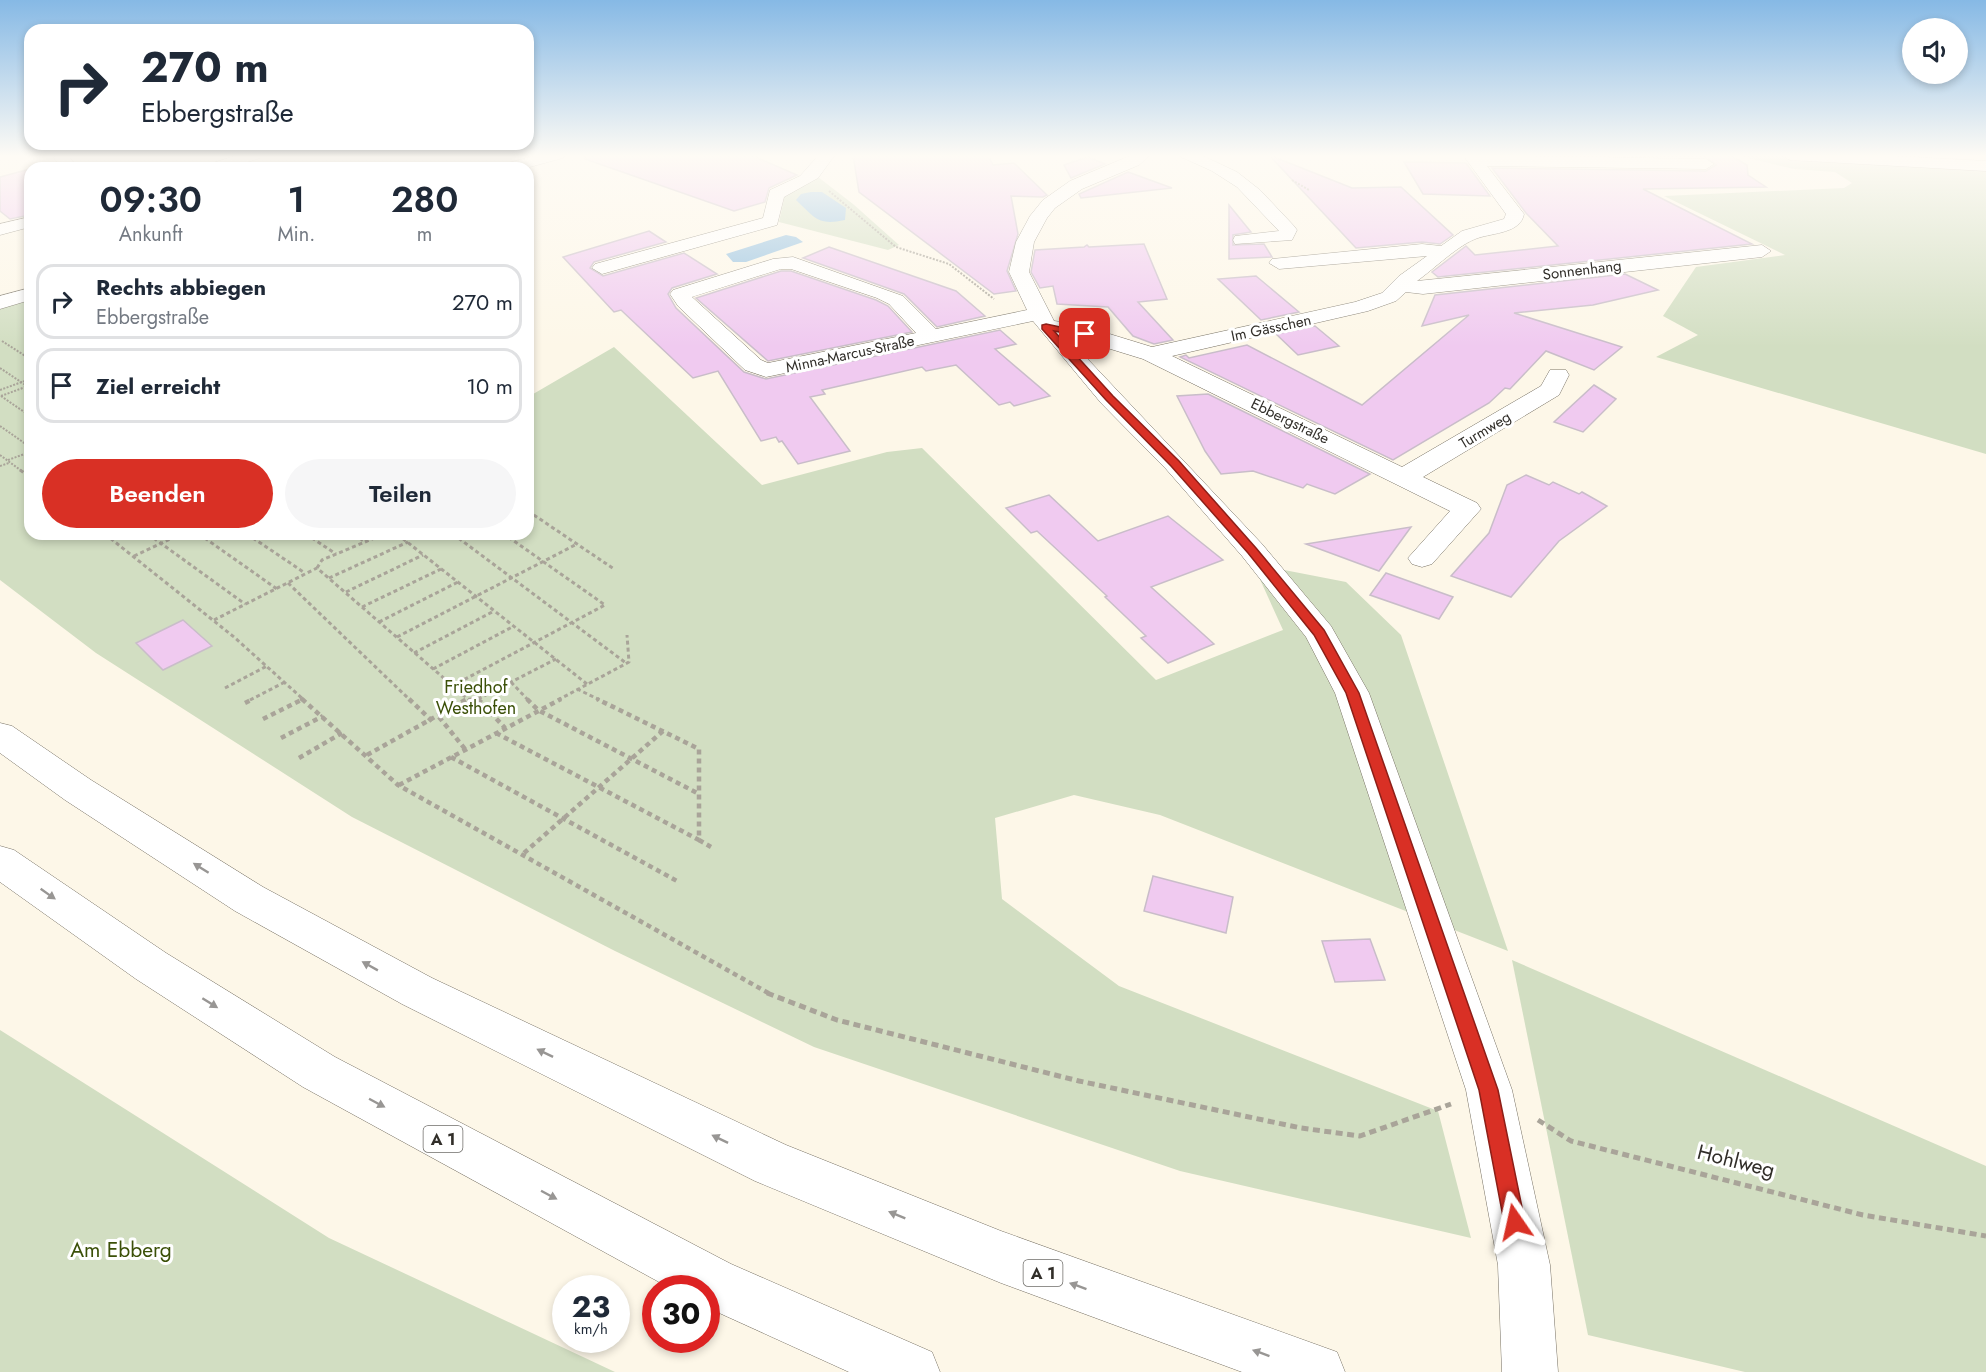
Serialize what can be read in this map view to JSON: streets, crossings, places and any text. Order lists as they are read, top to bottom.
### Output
{
  "streets": {
    "main road": [
      "Sonnenhang",
      "Im Gässchen",
      "Minna-Marcus-Straße",
      "Ebbergstraße",
      "Turmweg",
      "A 1"
    ],
    "path": ["Hohlweg"]
  },
  "crossings": [
    ["Sonnenhang", "Im Gässchen"],
    ["Im Gässchen", "Ebbergstraße"],
    ["Minna-Marcus-Straße", "Ebbergstraße"],
    ["Ebbergstraße", "Turmweg"]
  ],
  "parks": ["Friedhof Westhofen", "Am Ebberg"],
  "page": {
    "turn": ["270 m", "Ebbergstraße"],
    "eta": [
      "09:30",
      "Ankunft",
      "1",
      "Min.",
      "280",
      "m"
    ],
    "list": [
      {
        "name": "Rechts abbiegen",
        "note": "Ebbergstraße",
        "value": "270 m"
      },
      {
        "name": "Ziel erreicht",
        "value": "10 m"
      }
    ],
    "buttons": ["Beenden", "Teilen"],
    "speed": "23 km/h",
    "limit": "30"
  }
}
